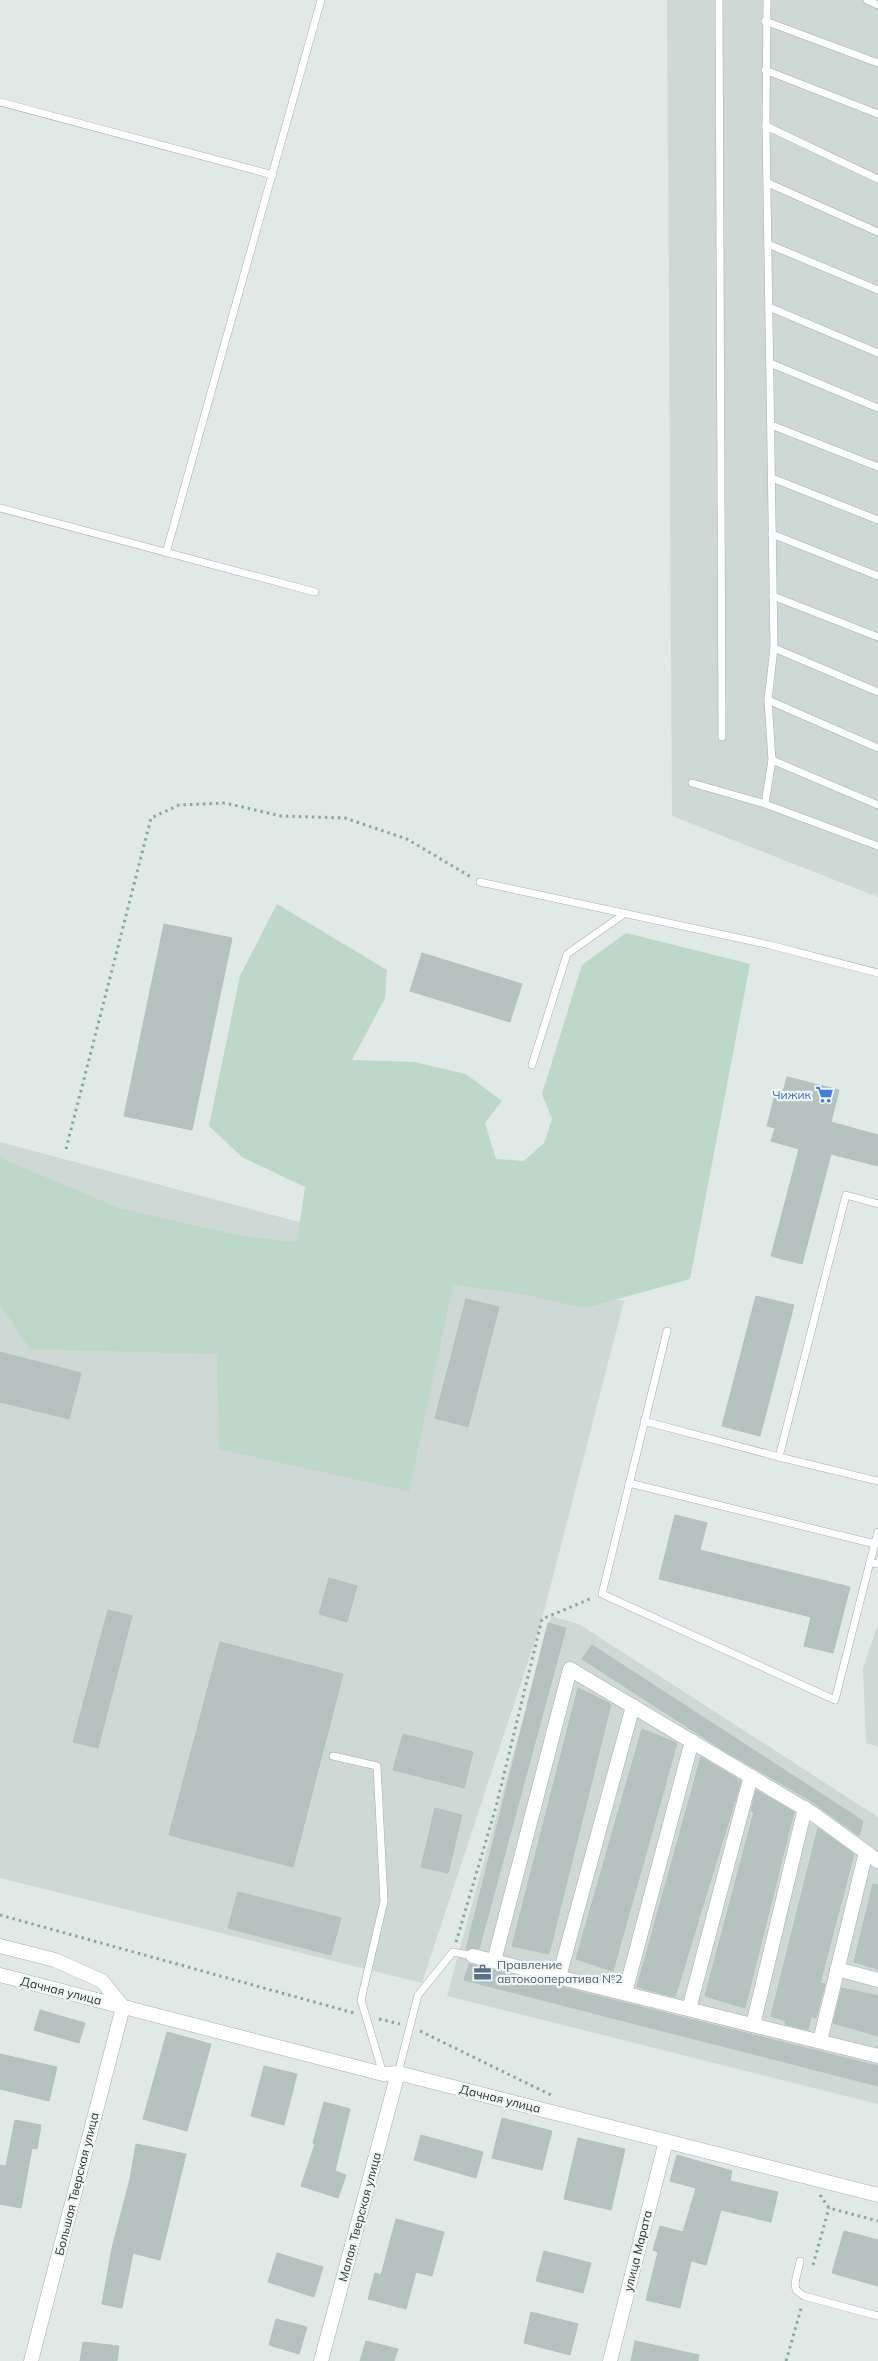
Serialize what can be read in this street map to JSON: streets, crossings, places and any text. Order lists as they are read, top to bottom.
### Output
{
  "streets": {
    "street": [
      "Дачная улица",
      "Большая Тверская улица",
      "Малая Тверская улица",
      "улица Марата"
    ]
  },
  "crossings": [
    ["Дачная улица", "Большая Тверская улица"],
    ["Дачная улица", "Малая Тверская улица"],
    ["Дачная улица", "улица Марата"]
  ],
  "places": {
    "supermarket": ["Чижик"],
    "office": ["Правление автокооператива №2"]
  }
}
